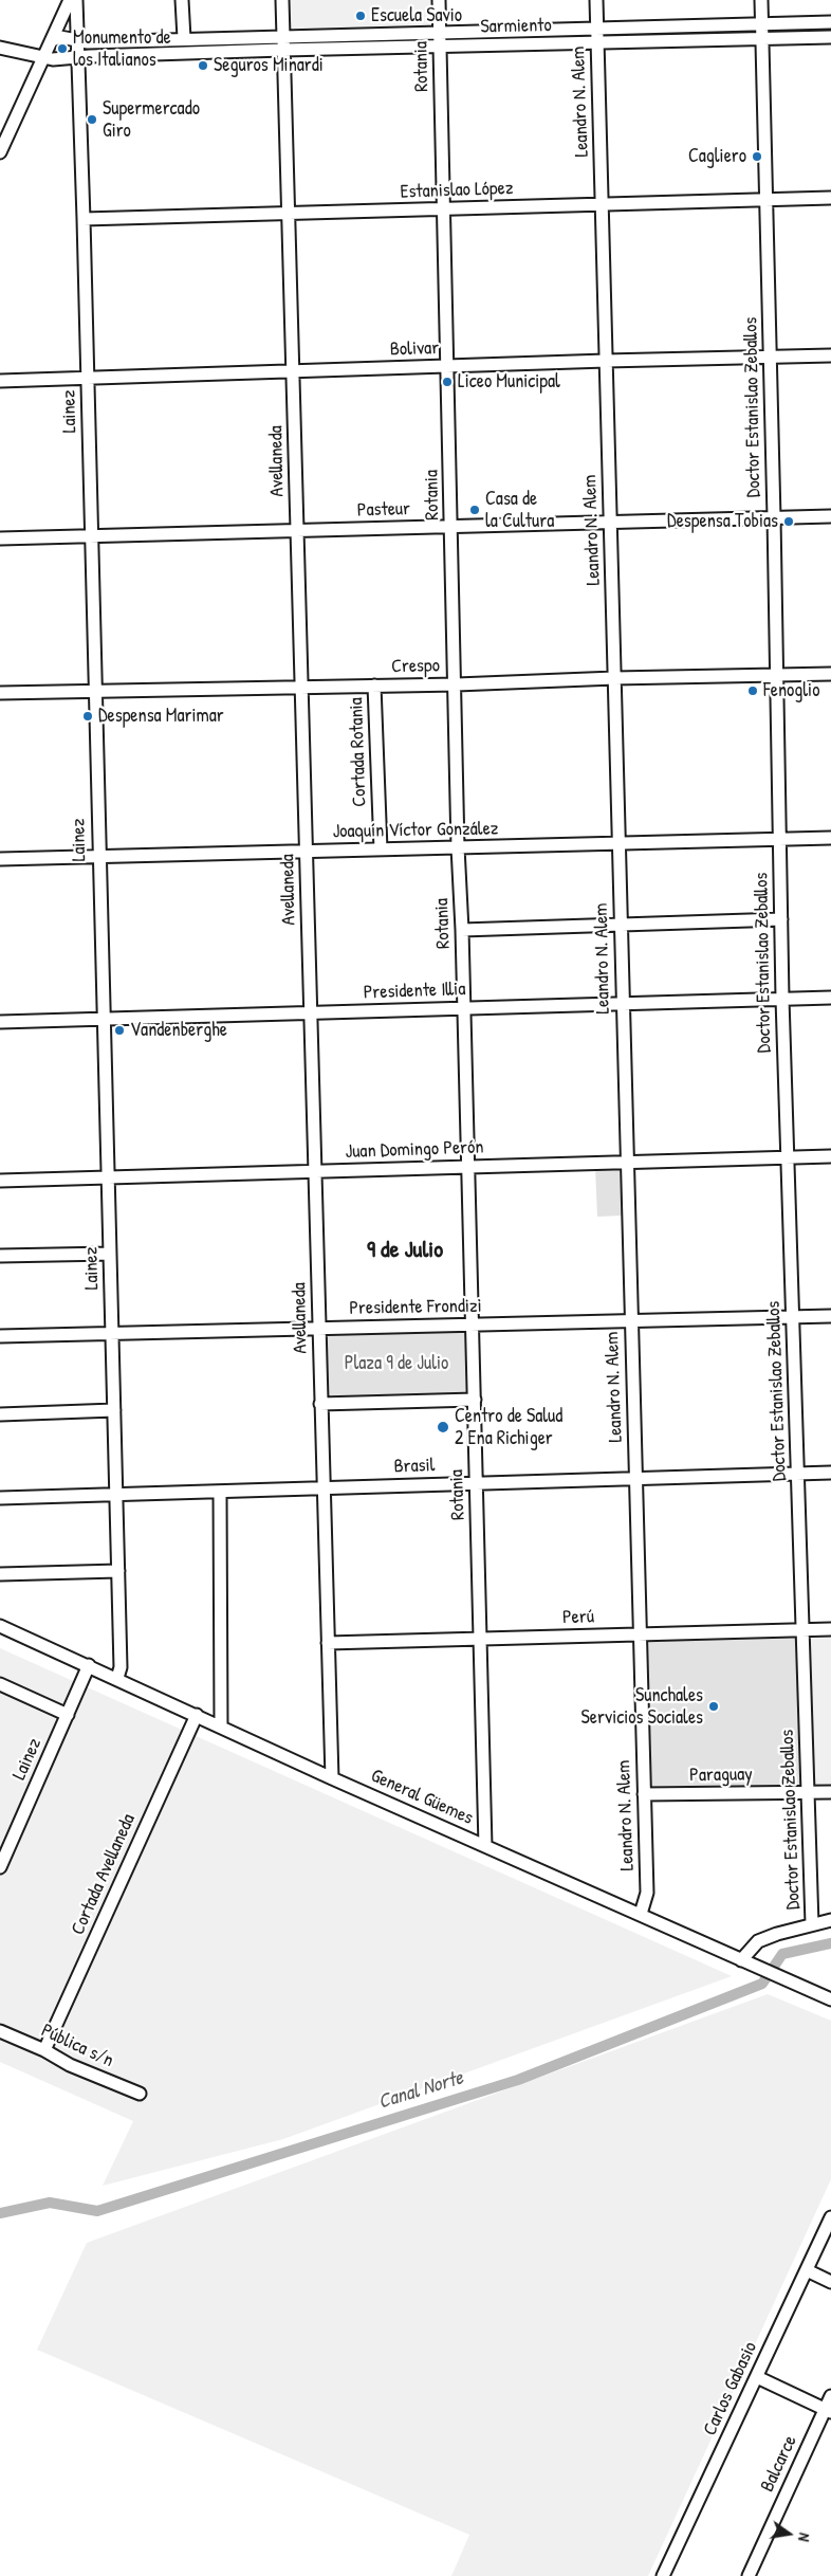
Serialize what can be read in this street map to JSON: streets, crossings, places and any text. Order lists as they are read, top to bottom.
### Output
{
  "streets": {
    "street": [
      "Sarmiento",
      "Rotania",
      "Leandro N. Alem",
      "Estanislao López",
      "Bolivar",
      "Doctor Estanislao Zeballos",
      "Lainez",
      "Avellaneda",
      "Pasteur",
      "Crespo",
      "Cortada Rotania",
      "Joaquín Víctor González",
      "Presidente Illia",
      "Juan Domingo Perón",
      "Presidente Frondizi",
      "Brasil",
      "Perú",
      "Paraguay",
      "General Güemes",
      "Cortada Avellaneda",
      "Pública s/n",
      "Carlos Gabasio",
      "Balcarce"
    ]
  },
  "crossings": [
    ["Sarmiento", "Rotania"],
    ["Sarmiento", "Leandro N. Alem"],
    ["Sarmiento", "Doctor Estanislao Zeballos"],
    ["Sarmiento", "Lainez"],
    ["Sarmiento", "Avellaneda"],
    ["Rotania", "Estanislao López"],
    ["Rotania", "Bolivar"],
    ["Rotania", "Pasteur"],
    ["Rotania", "Crespo"],
    ["Rotania", "Joaquín Víctor González"],
    ["Rotania", "Presidente Illia"],
    ["Rotania", "Juan Domingo Perón"],
    ["Rotania", "Presidente Frondizi"],
    ["Rotania", "Brasil"],
    ["Rotania", "Perú"],
    ["Rotania", "General Güemes"],
    ["Leandro N. Alem", "Estanislao López"],
    ["Leandro N. Alem", "Bolivar"],
    ["Leandro N. Alem", "Pasteur"],
    ["Leandro N. Alem", "Crespo"],
    ["Leandro N. Alem", "Joaquín Víctor González"],
    ["Leandro N. Alem", "Presidente Illia"],
    ["Leandro N. Alem", "Juan Domingo Perón"],
    ["Leandro N. Alem", "Presidente Frondizi"],
    ["Leandro N. Alem", "Brasil"],
    ["Leandro N. Alem", "Perú"],
    ["Leandro N. Alem", "Paraguay"],
    ["Leandro N. Alem", "General Güemes"],
    ["Estanislao López", "Doctor Estanislao Zeballos"],
    ["Estanislao López", "Lainez"],
    ["Estanislao López", "Avellaneda"],
    ["Bolivar", "Doctor Estanislao Zeballos"],
    ["Bolivar", "Lainez"],
    ["Bolivar", "Avellaneda"],
    ["Doctor Estanislao Zeballos", "Pasteur"],
    ["Doctor Estanislao Zeballos", "Crespo"],
    ["Doctor Estanislao Zeballos", "Joaquín Víctor González"],
    ["Doctor Estanislao Zeballos", "Presidente Illia"],
    ["Doctor Estanislao Zeballos", "Juan Domingo Perón"],
    ["Doctor Estanislao Zeballos", "Presidente Frondizi"],
    ["Doctor Estanislao Zeballos", "Brasil"],
    ["Doctor Estanislao Zeballos", "Perú"],
    ["Doctor Estanislao Zeballos", "Paraguay"],
    ["Lainez", "Pasteur"],
    ["Lainez", "Crespo"],
    ["Lainez", "Joaquín Víctor González"],
    ["Lainez", "Presidente Illia"],
    ["Lainez", "Juan Domingo Perón"],
    ["Lainez", "Presidente Frondizi"],
    ["Lainez", "Brasil"],
    ["Lainez", "General Güemes"],
    ["Avellaneda", "Pasteur"],
    ["Avellaneda", "Crespo"],
    ["Avellaneda", "Joaquín Víctor González"],
    ["Avellaneda", "Presidente Illia"],
    ["Avellaneda", "Juan Domingo Perón"],
    ["Avellaneda", "Presidente Frondizi"],
    ["Avellaneda", "Brasil"],
    ["Avellaneda", "Perú"],
    ["Avellaneda", "General Güemes"],
    ["Crespo", "Cortada Rotania"],
    ["Cortada Rotania", "Joaquín Víctor González"],
    ["General Güemes", "Cortada Avellaneda"],
    ["Cortada Avellaneda", "Pública s/n"]
  ],
  "districts": ["9 de Julio"],
  "water": ["Canal Norte"],
  "parks": ["Plaza 9 de Julio"],
  "places": [
    "Escuela Savio",
    "Monumento de los Italianos",
    "Seguros Minardi",
    "Supermercado Giro",
    "Cagliero",
    "Liceo Municipal",
    "Casa de la Cultura",
    "Despensa Tobias",
    "Fenoglio",
    "Despensa Marimar",
    "Vandenberghe",
    "Centro de Salud 2 Ena Richiger",
    "Sunchales Servicios Sociales"
  ],
  "north": "right"
}
